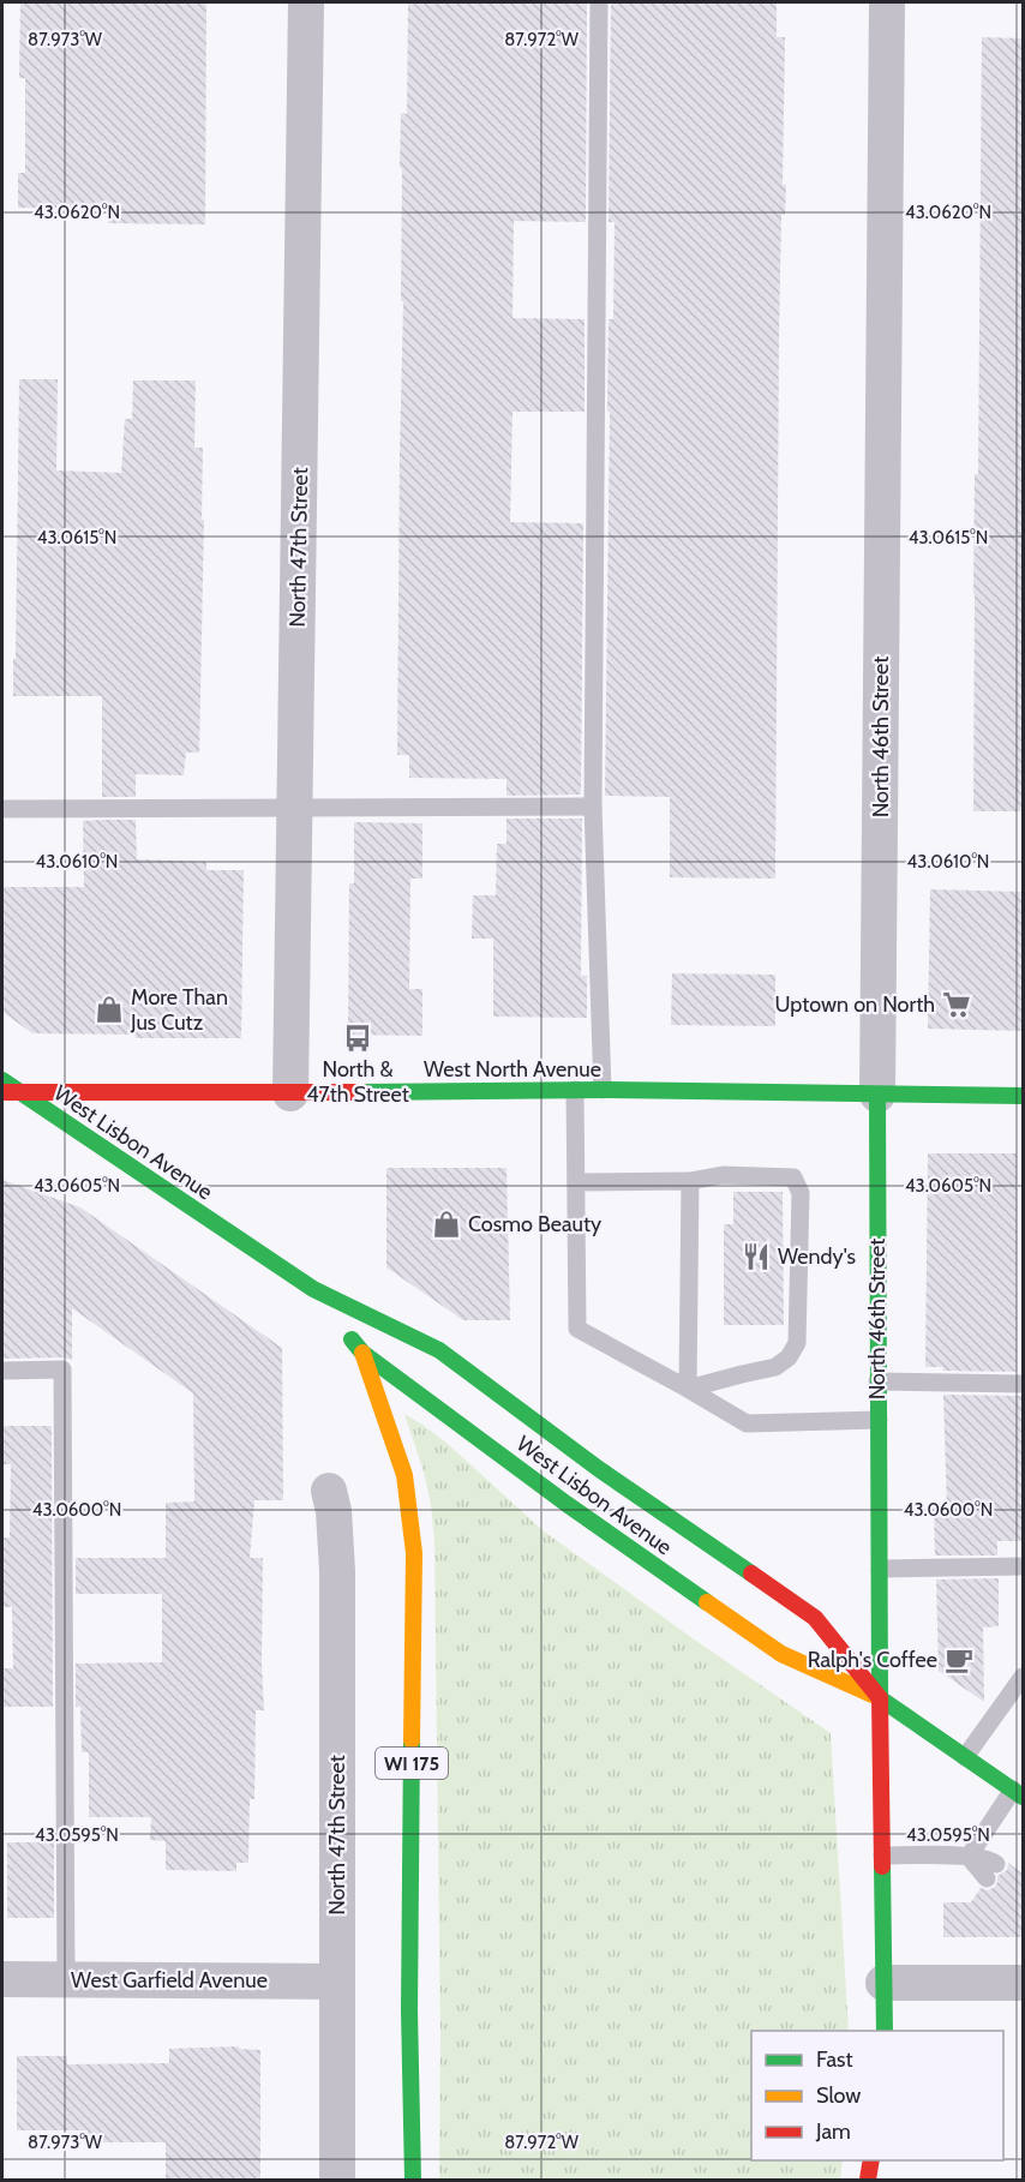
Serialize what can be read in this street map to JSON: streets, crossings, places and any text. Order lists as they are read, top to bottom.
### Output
{
  "streets": {
    "main road": [
      "North 46th Street",
      "West North Avenue",
      "West Lisbon Avenue",
      "WI 175"
    ],
    "street": ["North 47th Street", "West Garfield Avenue"]
  },
  "crossings": [
    ["North 47th Street", "West North Avenue"],
    ["North 47th Street", "West Garfield Avenue"],
    ["North 46th Street", "West North Avenue"],
    ["North 46th Street", "West Lisbon Avenue"],
    ["West North Avenue", "West Lisbon Avenue"],
    ["West Lisbon Avenue", "WI 175"]
  ],
  "places": {
    "supermarket": ["Uptown on North"],
    "shop": ["More Than Jus Cutz", "Cosmo Beauty"],
    "bus stop": ["North & 47th Street"],
    "restaurant": ["Wendy's"],
    "cafe": ["Ralph's Coffee"]
  },
  "legend": ["Fast", "Slow", "Jam"],
  "coordinates": [
    "87.973°W",
    "87.972°W",
    "43.0620°N",
    "43.0615°N",
    "43.0610°N",
    "43.0605°N",
    "43.0600°N",
    "43.0595°N"
  ]
}
